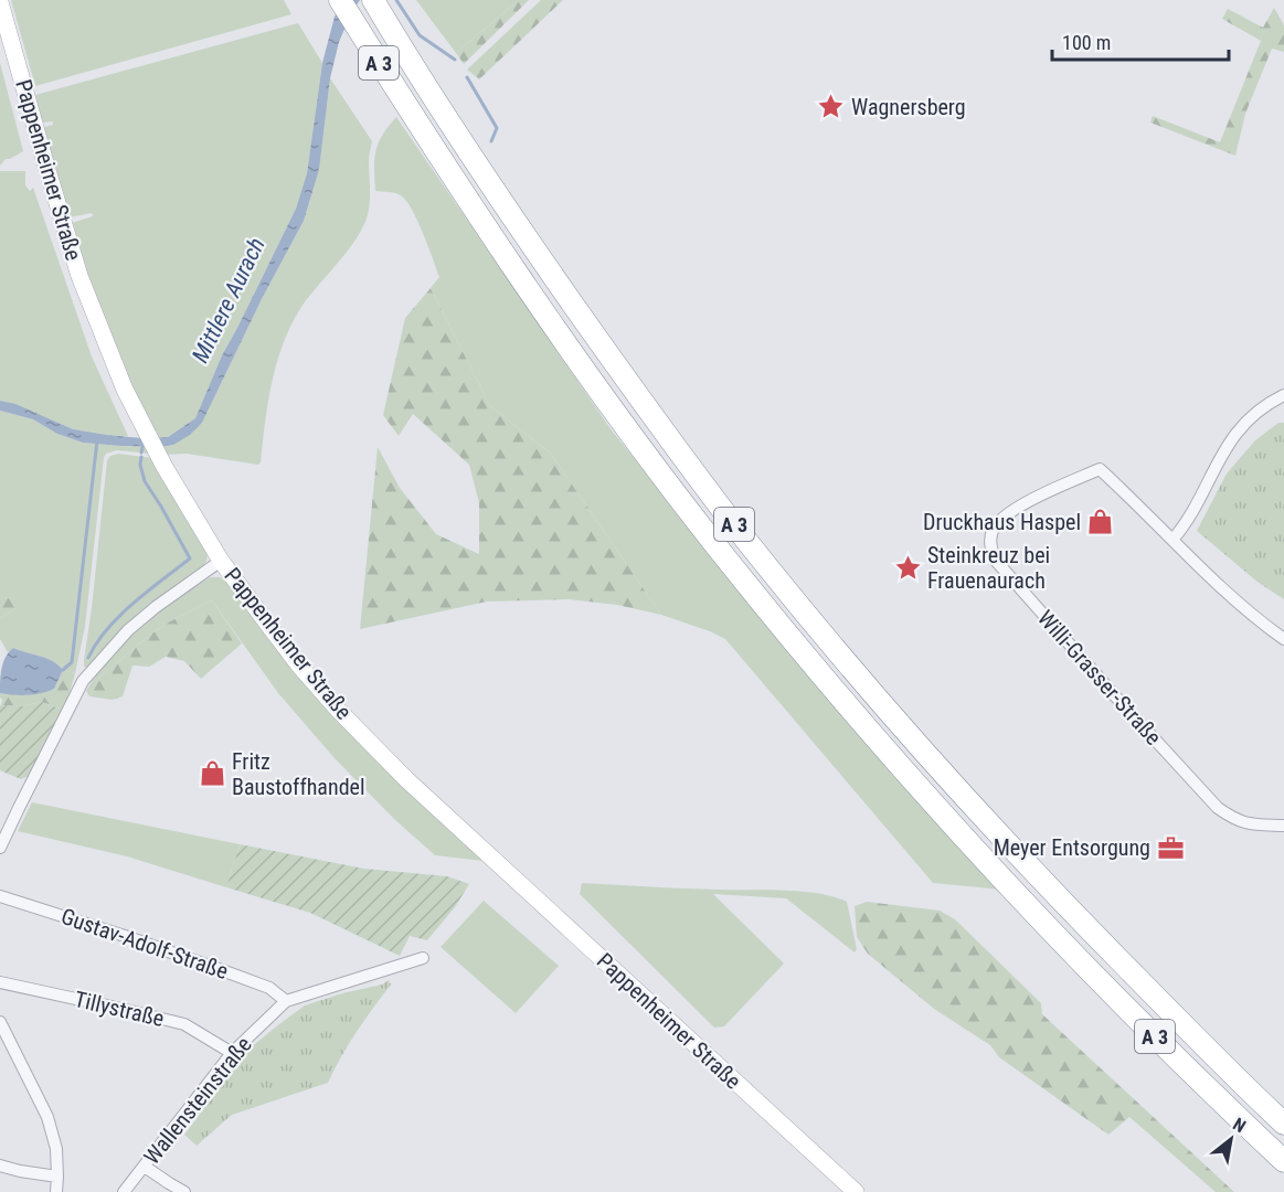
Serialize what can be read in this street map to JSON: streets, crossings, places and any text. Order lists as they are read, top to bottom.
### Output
{
  "streets": {
    "highway": ["A 3"],
    "street": [
      "Pappenheimer Straße",
      "Willi-Grasser-Straße",
      "Gustav-Adolf-Straße",
      "Tillystraße",
      "Wallensteinstraße"
    ]
  },
  "crossings": [
    ["Gustav-Adolf-Straße", "Wallensteinstraße"],
    ["Tillystraße", "Wallensteinstraße"]
  ],
  "water": ["Mittlere Aurach"],
  "places": {
    "place": ["Wagnersberg", "Steinkreuz bei Frauenaurach"],
    "shop": ["Druckhaus Haspel", "Fritz Baustoffhandel"],
    "office": ["Meyer Entsorgung"]
  },
  "scale_bar": "100 m",
  "north": "top right"
}
